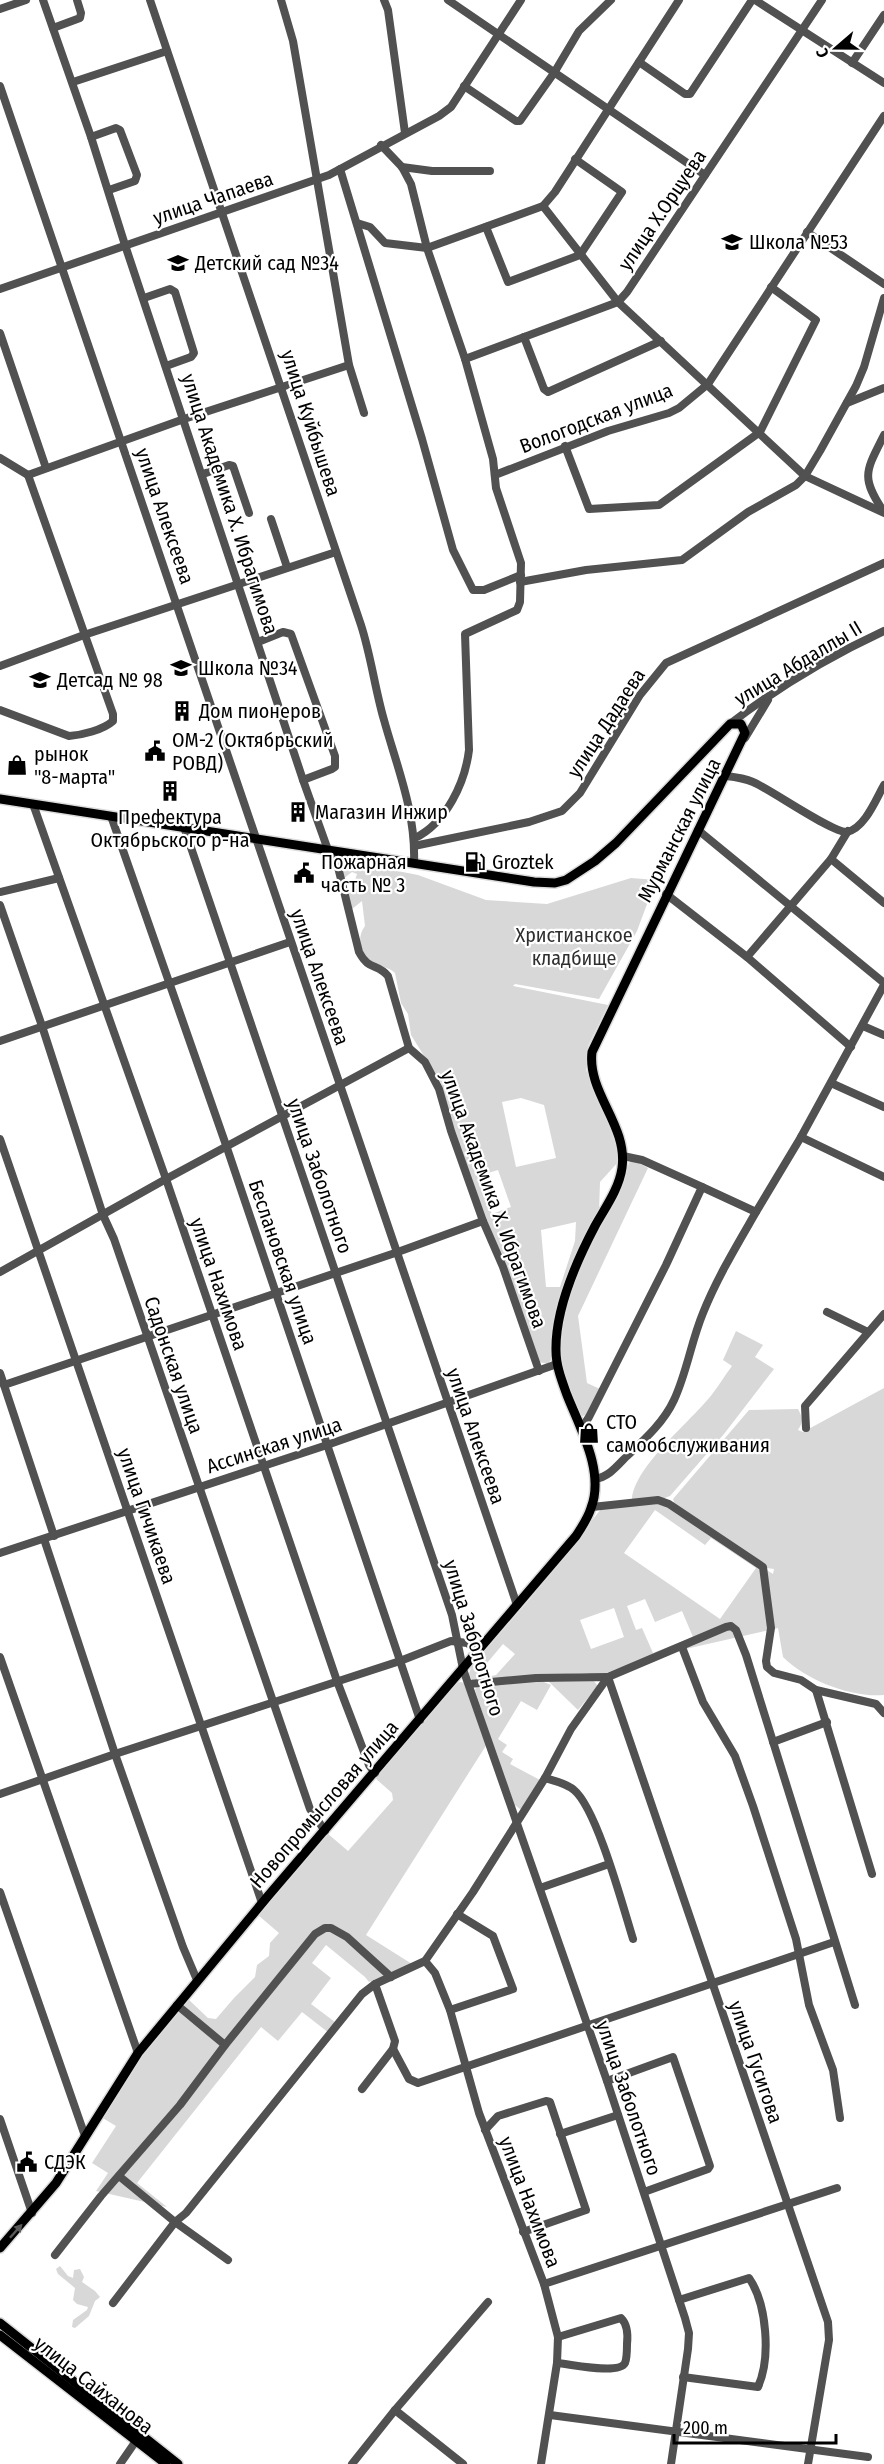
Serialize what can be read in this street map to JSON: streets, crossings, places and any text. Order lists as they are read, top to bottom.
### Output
{
  "streets": {
    "main road": ["Мурманская улица", "Новопромысловая улица", "улица Сайханова"],
    "street": [
      "улица Чапаева",
      "улица Х.Орцуева",
      "Вологодская улица",
      "улица Куйбышева",
      "улица Академика Х. Ибрагимова",
      "улица Алексеева",
      "улица Абдаллы II",
      "улица Дадаева",
      "улица Заболотного",
      "Беслановская улица",
      "улица Нахимова",
      "Садонская улица",
      "Ассинская улица",
      "улица Гичикаева",
      "улица Гусигова"
    ]
  },
  "crossings": [
    ["улица Чапаева", "улица Куйбышева"],
    ["улица Чапаева", "улица Академика Х. Ибрагимова"],
    ["улица Чапаева", "улица Алексеева"],
    ["улица Куйбышева", "улица Дадаева"],
    ["улица Академика Х. Ибрагимова", "Ассинская улица"],
    ["улица Алексеева", "Ассинская улица"],
    ["улица Алексеева", "Новопромысловая улица"],
    ["Мурманская улица", "Ассинская улица"],
    ["Мурманская улица", "Новопромысловая улица"],
    ["улица Заболотного", "Ассинская улица"],
    ["улица Заболотного", "Новопромысловая улица"],
    ["Беслановская улица", "Ассинская улица"],
    ["Беслановская улица", "Новопромысловая улица"],
    ["улица Нахимова", "Ассинская улица"],
    ["улица Нахимова", "Новопромысловая улица"],
    ["Садонская улица", "Ассинская улица"],
    ["Садонская улица", "Новопромысловая улица"],
    ["Ассинская улица", "улица Гичикаева"],
    ["Ассинская улица", "Новопромысловая улица"],
    ["улица Гичикаева", "Новопромысловая улица"]
  ],
  "parks": ["Христианское кладбище"],
  "places": {
    "school or university": [
      "Школа №53",
      "Детский сад №34",
      "Школа №34",
      "Детсад № 98"
    ],
    "building": ["Дом пионеров", "Префектура Октябрьского р-на", "Магазин Инжир"],
    "public building": ["ОМ-2 (Октябрьский РОВД)", "Пожарная часть № 3", "СДЭК"],
    "shop": ["рынок \"8-марта\"", "СТО самообслуживания"],
    "fuel station": ["Groztek"]
  },
  "scale_bar": "200 m",
  "north": "left"
}
